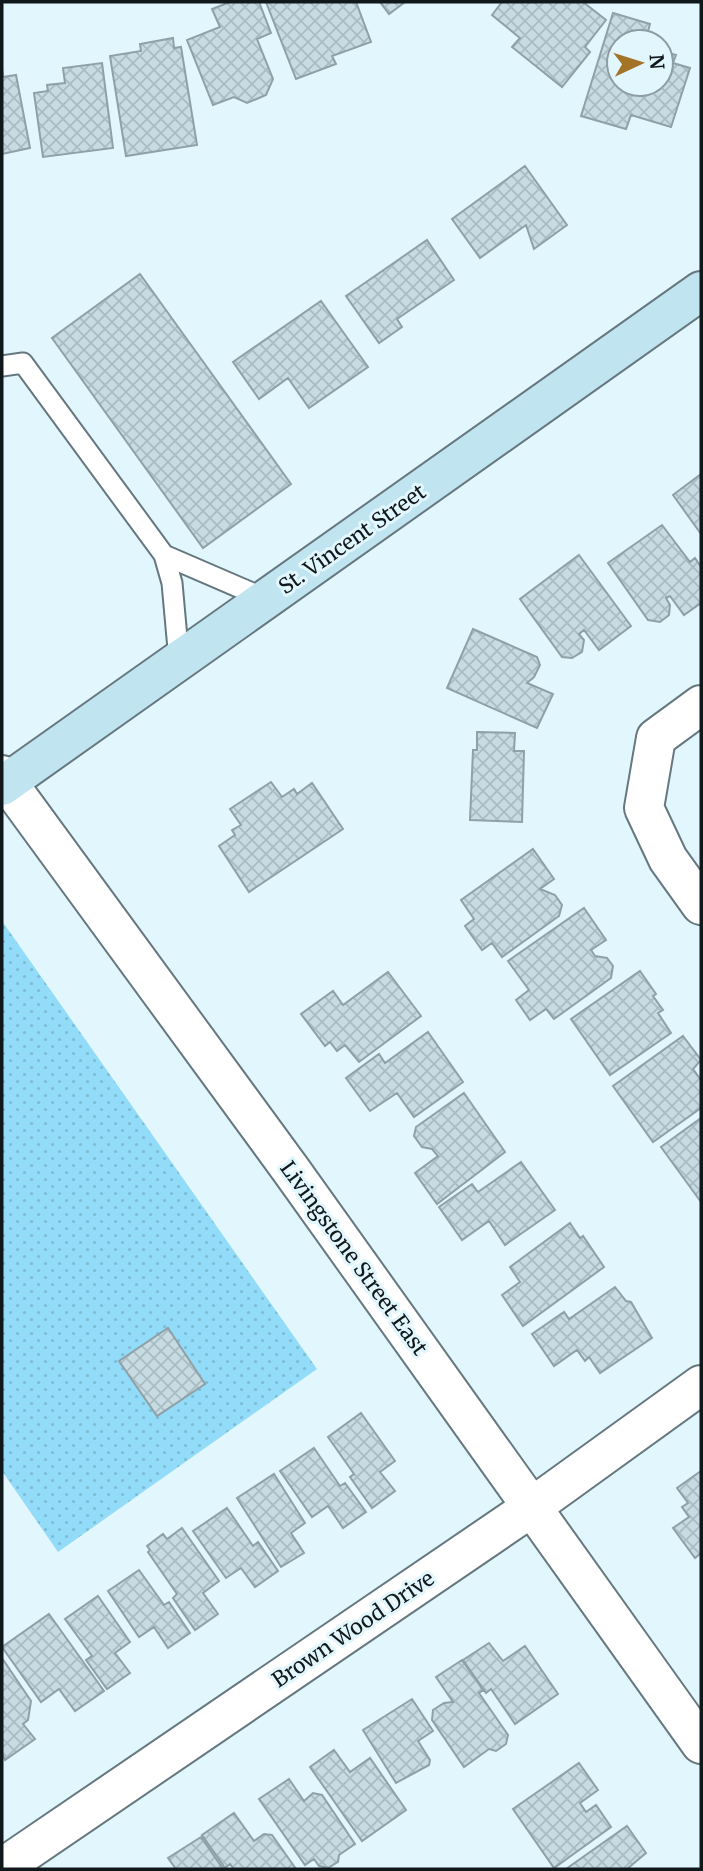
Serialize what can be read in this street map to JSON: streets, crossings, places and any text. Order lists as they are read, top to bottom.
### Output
{
  "streets": {
    "main road": ["St. Vincent Street"],
    "street": ["Livingstone Street East", "Brown Wood Drive"]
  },
  "crossings": [
    ["St. Vincent Street", "Livingstone Street East"],
    ["Livingstone Street East", "Brown Wood Drive"]
  ],
  "north": "right"
}
